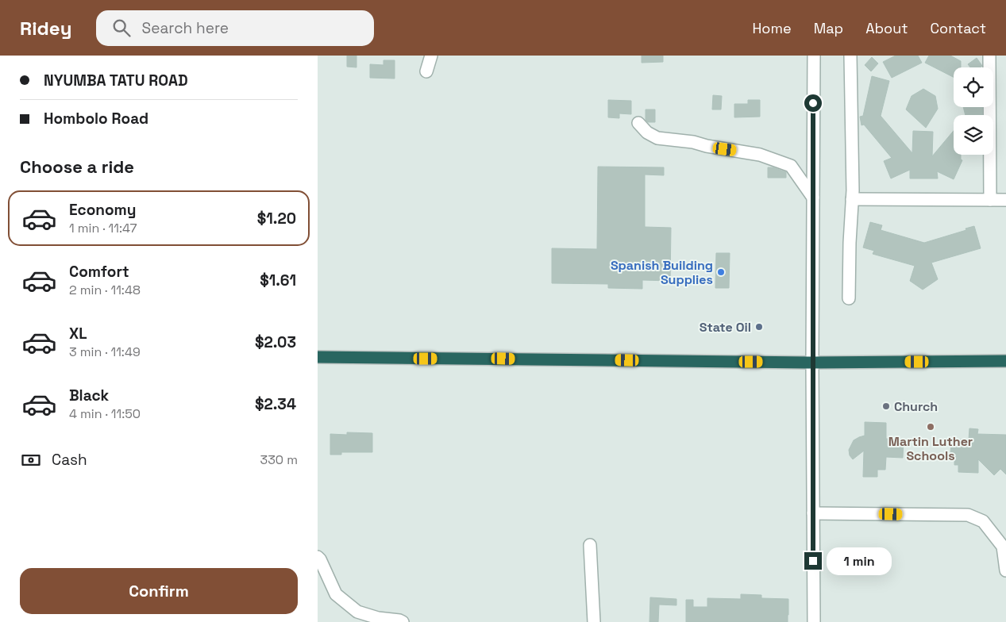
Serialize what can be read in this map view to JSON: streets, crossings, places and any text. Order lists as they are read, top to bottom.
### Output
{
  "places": [
    "Spanish Building Supplies",
    "State Oil",
    "Church",
    "Martin Luther Schools"
  ],
  "page": {
    "header": "Ridey",
    "search": "Search here",
    "nav": [
      "Home",
      "Map",
      "About",
      "Contact"
    ],
    "banner": ["NYUMBA TATU ROAD", "Hombolo Road"],
    "heading": "Choose a ride",
    "list": [
      {
        "name": "Economy",
        "note": "1 min · 11:47",
        "value": "$1.20"
      },
      {
        "name": "Comfort",
        "note": "2 min · 11:48",
        "value": "$1.61"
      },
      {
        "name": "XL",
        "note": "3 min · 11:49",
        "value": "$2.03"
      },
      {
        "name": "Black",
        "note": "4 min · 11:50",
        "value": "$2.34"
      }
    ],
    "pay": ["Cash", "330 m"],
    "bubble": "1 min",
    "buttons": "Confirm"
  }
}
